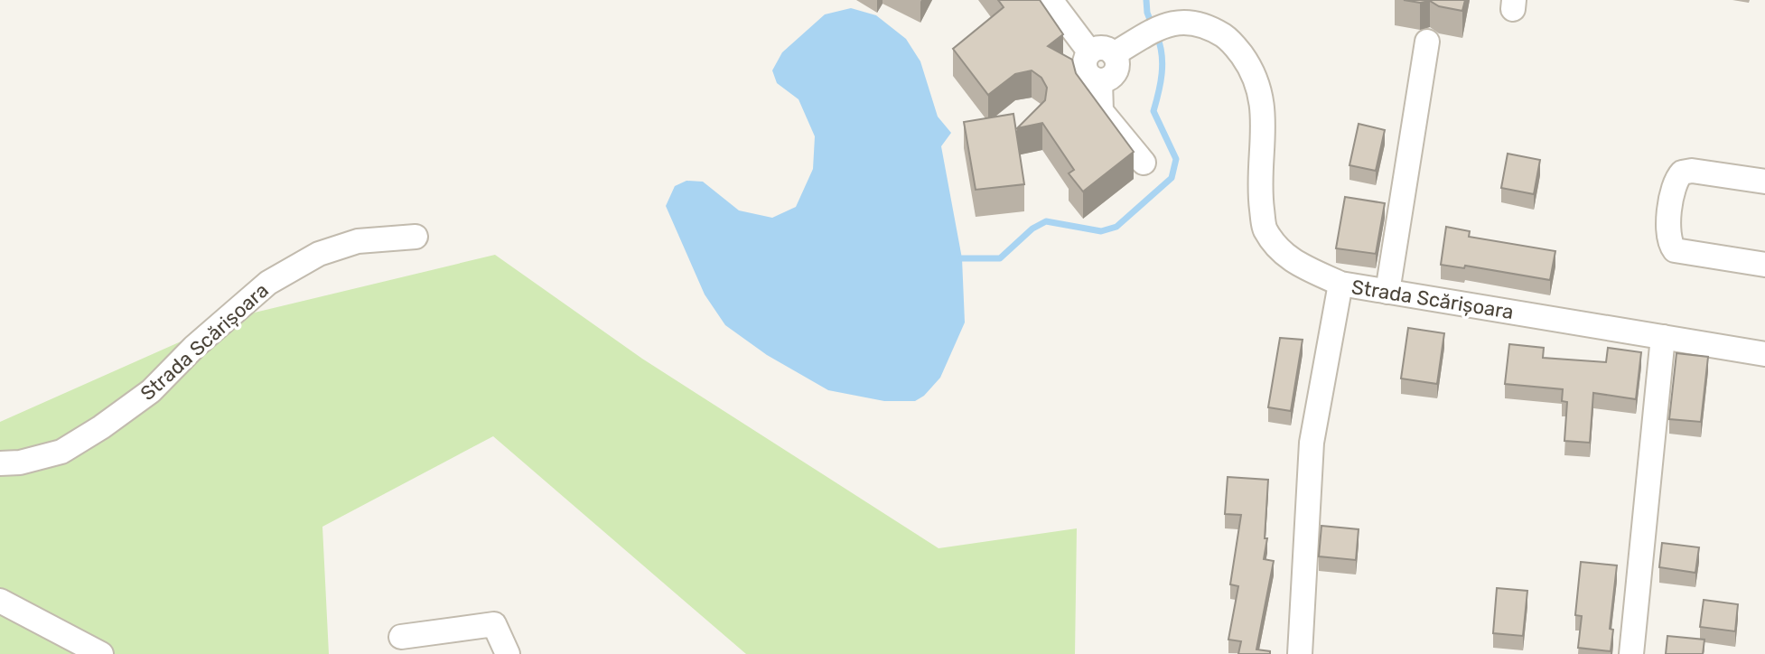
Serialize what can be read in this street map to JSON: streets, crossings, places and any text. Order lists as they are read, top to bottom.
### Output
{
  "streets": {
    "street": ["Strada Scărișoara"]
  }
}
